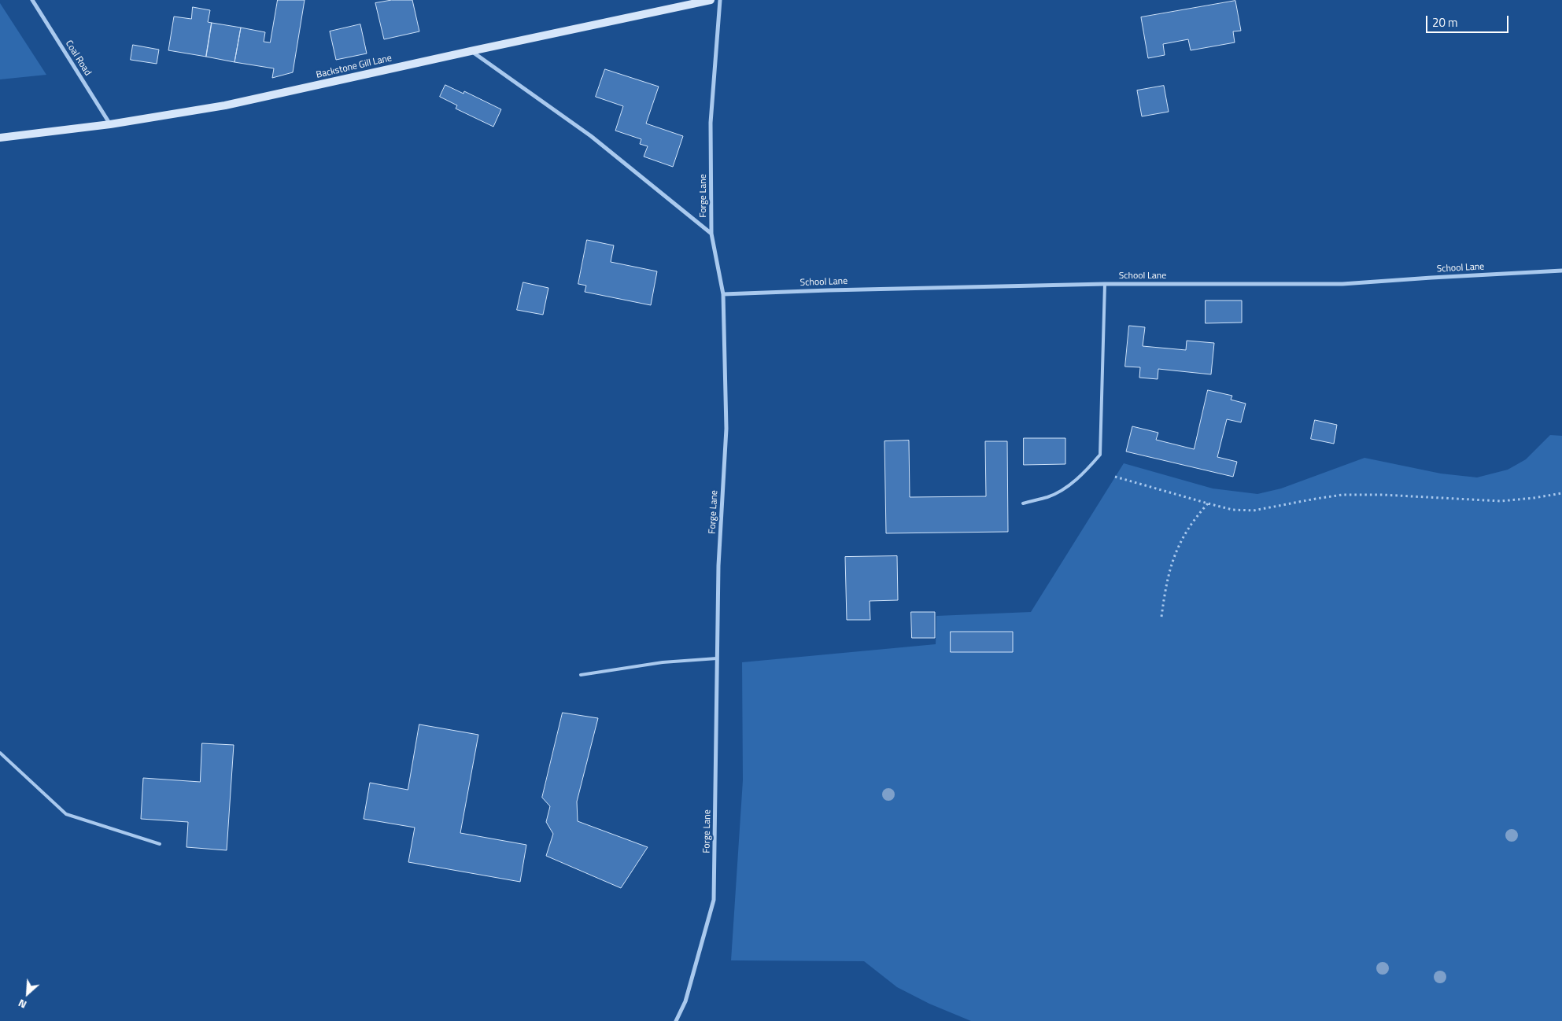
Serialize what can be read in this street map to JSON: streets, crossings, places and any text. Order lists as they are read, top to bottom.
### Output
{
  "streets": {
    "street": [
      "Coal Road",
      "Backstone Gill Lane",
      "Forge Lane",
      "School Lane"
    ]
  },
  "crossings": [
    ["Coal Road", "Backstone Gill Lane"],
    ["Forge Lane", "School Lane"]
  ],
  "scale_bar": "20 m",
  "north": "bottom left"
}
